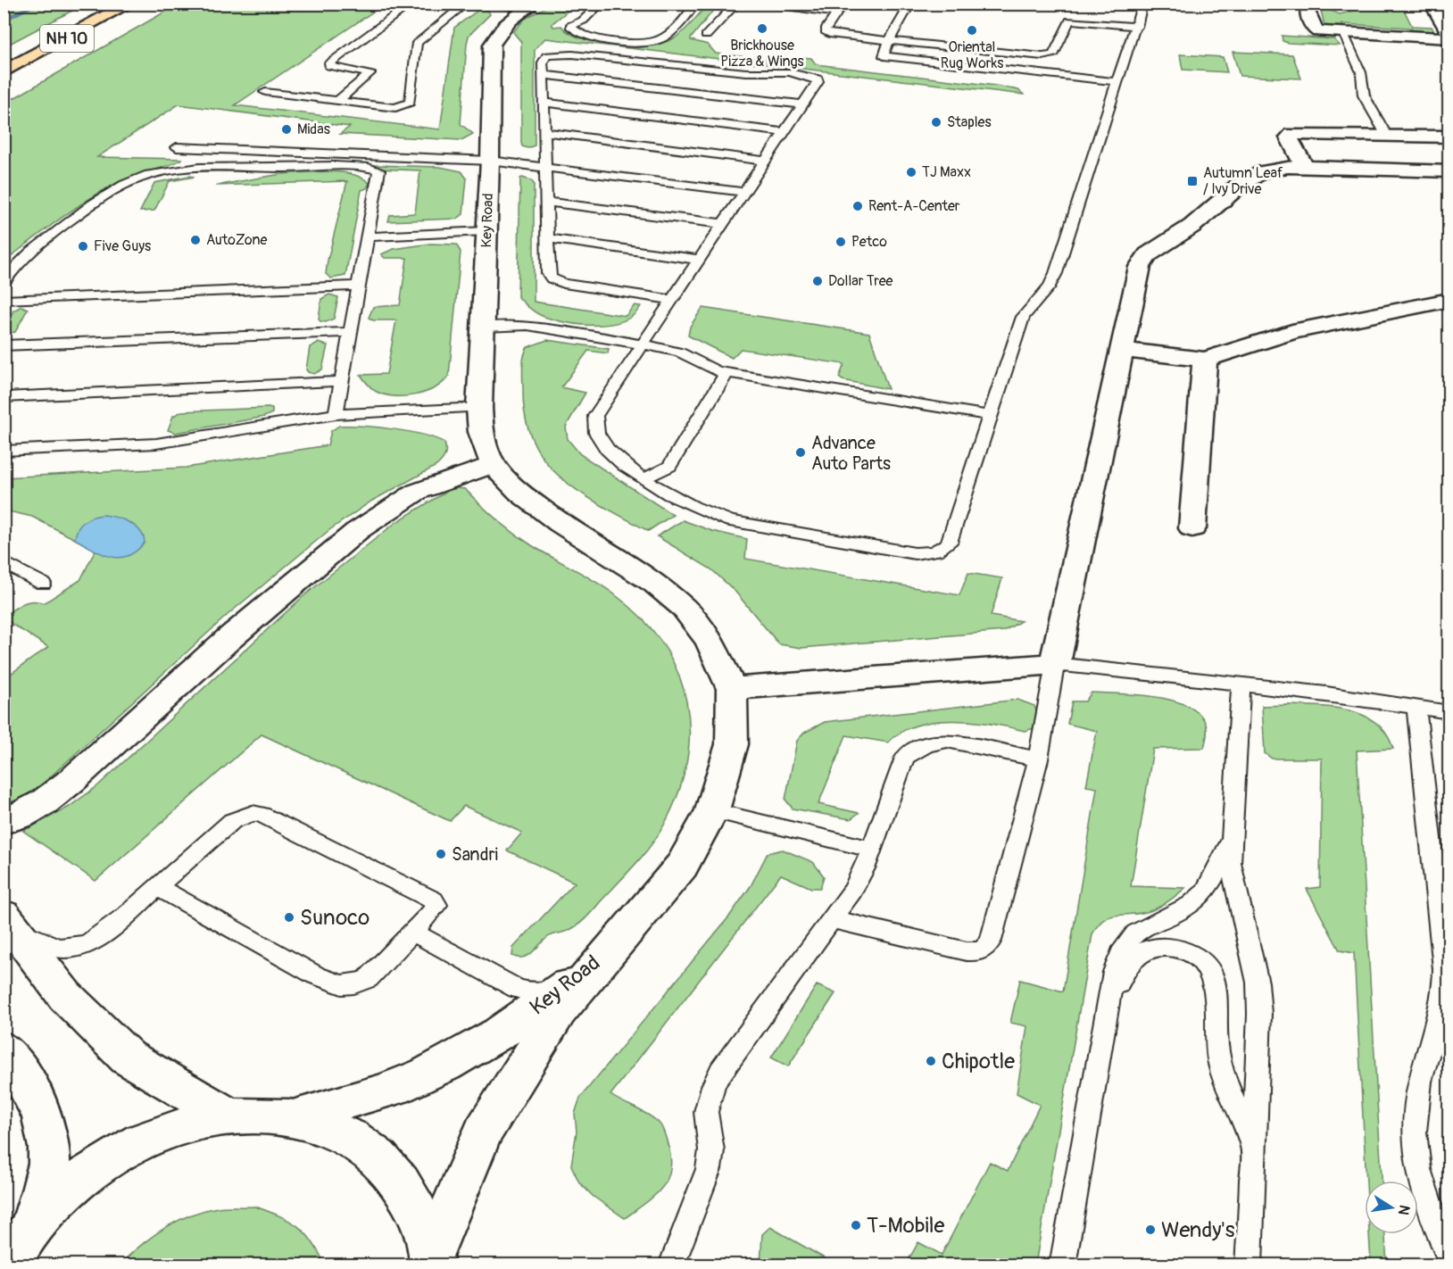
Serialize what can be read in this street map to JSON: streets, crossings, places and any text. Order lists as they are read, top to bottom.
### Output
{
  "streets": {
    "highway": ["NH 10"],
    "street": ["Key Road"]
  },
  "places": {
    "other": [
      "Brickhouse Pizza & Wings",
      "Oriental Rug Works",
      "Staples",
      "Midas",
      "TJ Maxx",
      "Rent-A-Center",
      "AutoZone",
      "Petco",
      "Five Guys",
      "Dollar Tree",
      "Advance Auto Parts",
      "Sandri",
      "Sunoco",
      "Chipotle",
      "T-Mobile",
      "Wendy's"
    ],
    "transit": ["Autumn Leaf / Ivy Drive"]
  },
  "north": "right"
}
